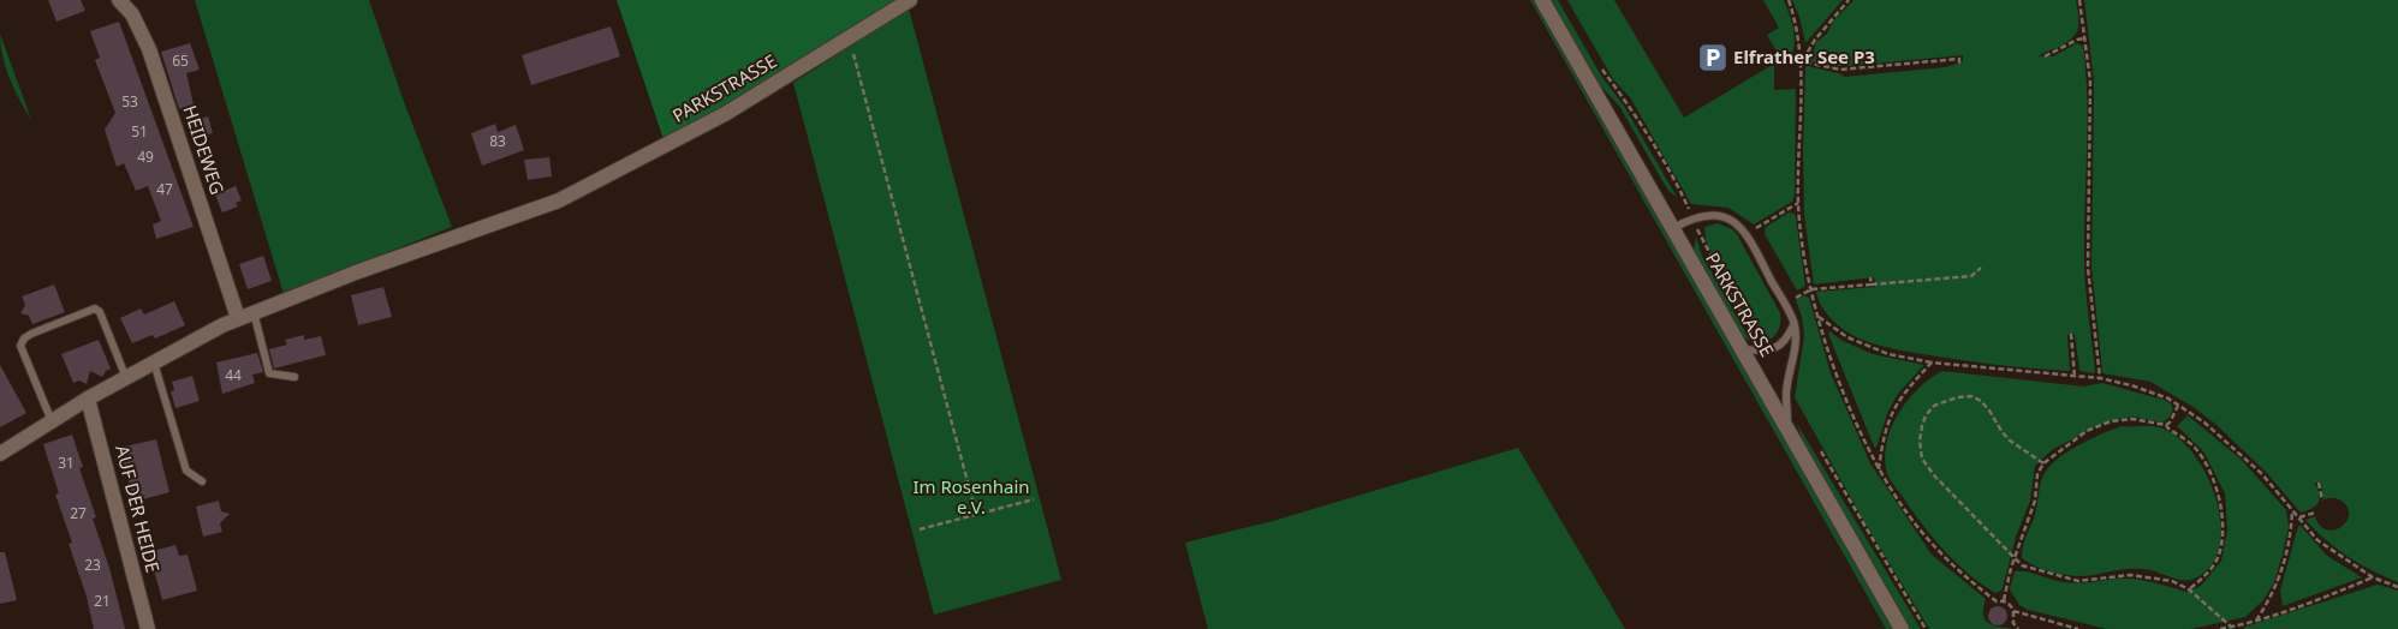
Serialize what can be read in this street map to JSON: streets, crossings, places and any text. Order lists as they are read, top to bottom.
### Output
{
  "streets": {
    "street": ["PARKSTRASSE", "HEIDEWEG", "AUF DER HEIDE"]
  },
  "crossings": [
    ["PARKSTRASSE", "HEIDEWEG"]
  ],
  "parks": ["Im Rosenhain e.V."],
  "places": {
    "parking": ["Elfrather See P3"]
  },
  "house_numbers": [
    "65",
    "53",
    "51",
    "83",
    "49",
    "47",
    "44",
    "31",
    "27",
    "23",
    "21"
  ]
}
